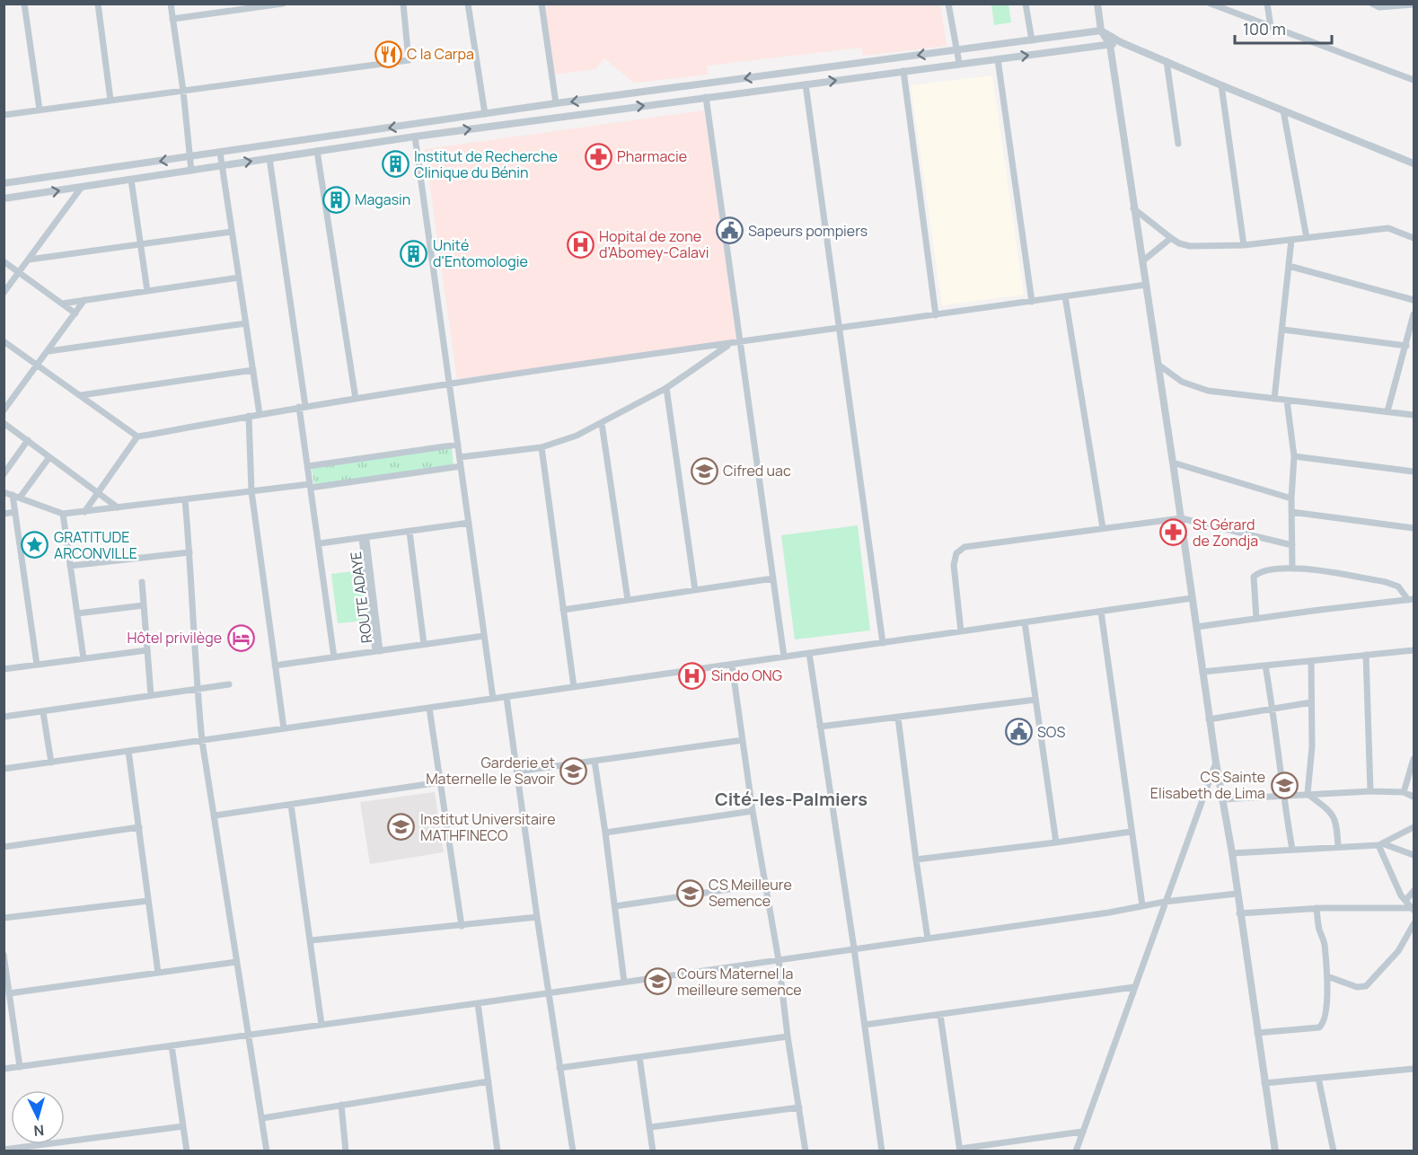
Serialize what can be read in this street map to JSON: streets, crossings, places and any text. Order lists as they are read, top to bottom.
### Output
{
  "districts": ["Cité-les-Palmiers"],
  "places": {
    "restaurant": ["C la Carpa"],
    "pharmacy": ["Pharmacie", "St Gérard de Zondja"],
    "building": ["Institut de Recherche Clinique du Bénin", "Magasin", "Unité d'Entomologie"],
    "public building": ["Sapeurs pompiers", "SOS"],
    "hospital": ["Hopital de zone d’Abomey-Calavi", "Sindo ONG"],
    "school or university": [
      "Cifred uac",
      "Garderie et Maternelle le Savoir",
      "CS Sainte Elisabeth de Lima",
      "Institut Universitaire MATHFINECO",
      "CS Meilleure Semence",
      "Cours Maternel la meilleure semence"
    ],
    "place": ["GRATITUDE ARCONVILLE"],
    "hotel": ["Hôtel privilège"]
  },
  "scale_bar": "100 m",
  "north": "bottom"
}
